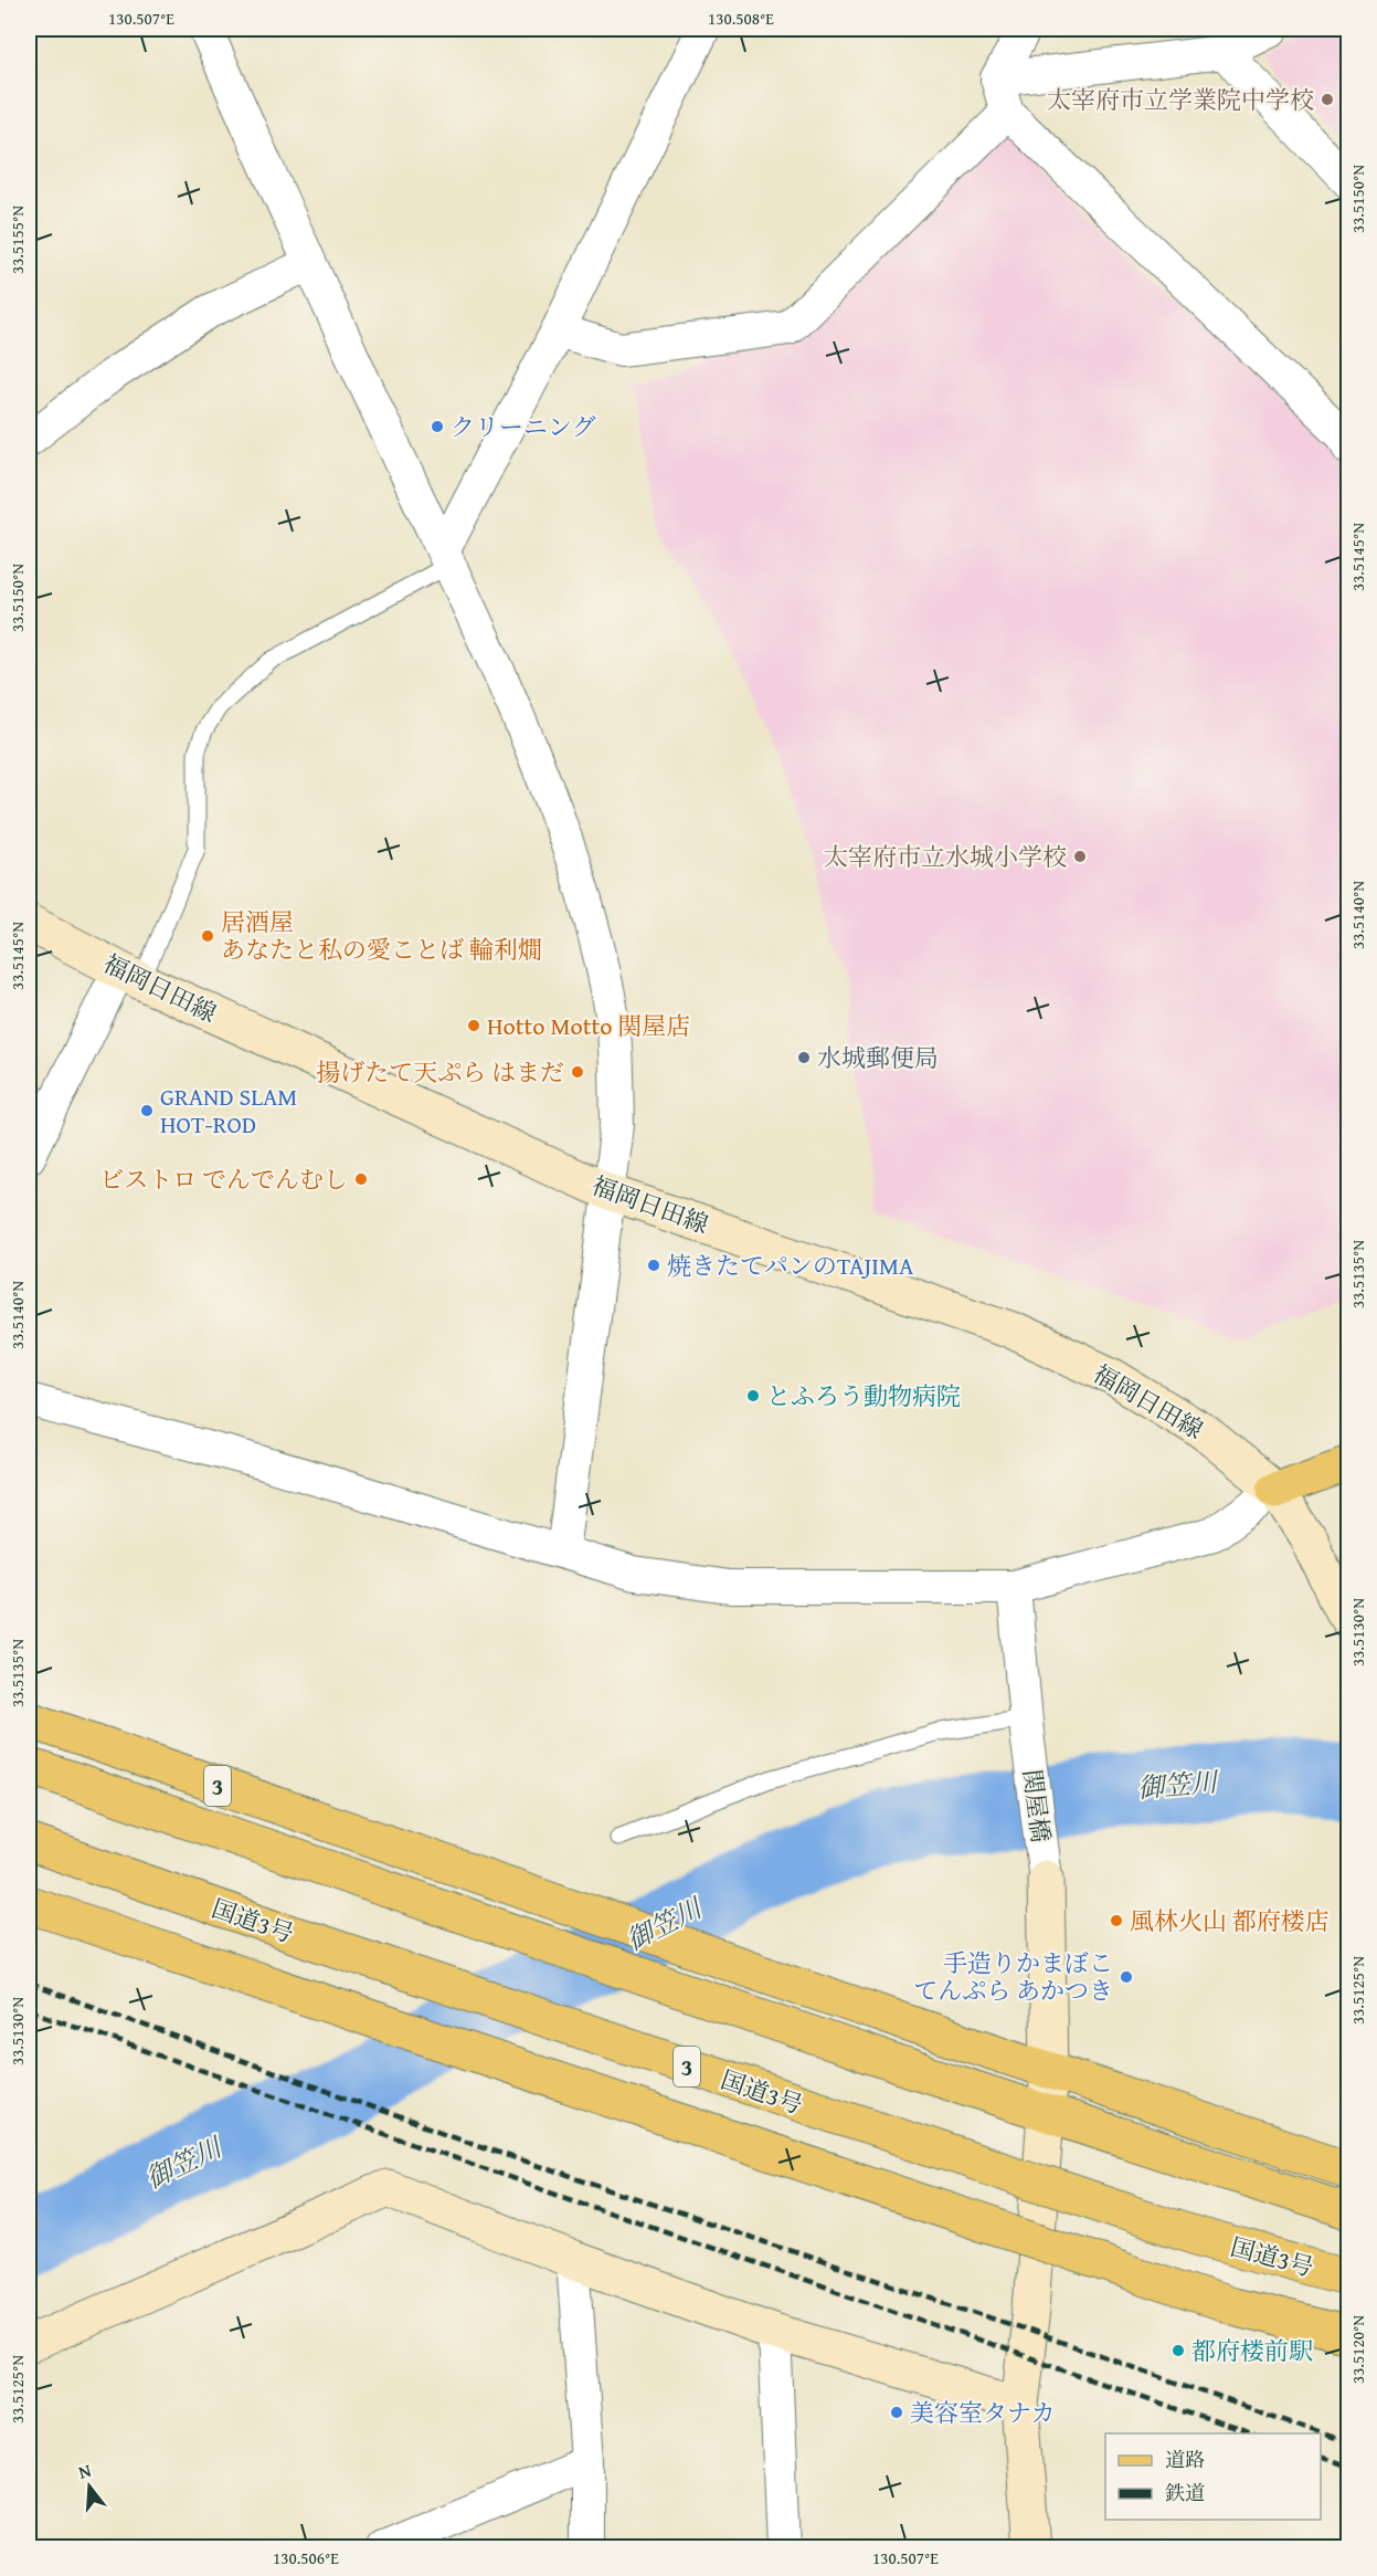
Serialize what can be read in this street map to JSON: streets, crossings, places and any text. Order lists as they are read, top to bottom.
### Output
{
  "streets": {
    "main road": ["3", "国道3号"],
    "street": ["福岡日田線", "関屋橋"]
  },
  "water": ["御笠川"],
  "places": [
    "太宰府市立学業院中学校",
    "クリーニング",
    "太宰府市立水城小学校",
    "居酒屋 あなたと私の愛ことば 輪利燗",
    "Hotto Motto 関屋店",
    "水城郵便局",
    "揚げたて天ぷら はまだ",
    "GRAND SLAM HOT-ROD",
    "ビストロ でんでんむし",
    "焼きたてパンのTAJIMA",
    "とふろう動物病院",
    "風林火山 都府楼店",
    "手造りかまぼこ てんぷら あかつき",
    "都府楼前駅",
    "美容室タナカ"
  ],
  "legend": ["道路", "鉄道"],
  "north": "top",
  "coordinates": [
    "130.507°E",
    "130.508°E",
    "33.5150°N",
    "33.5155°N",
    "33.5145°N",
    "33.5140°N",
    "33.5135°N",
    "33.5130°N",
    "33.5125°N",
    "33.5120°N",
    "130.506°E"
  ]
}
